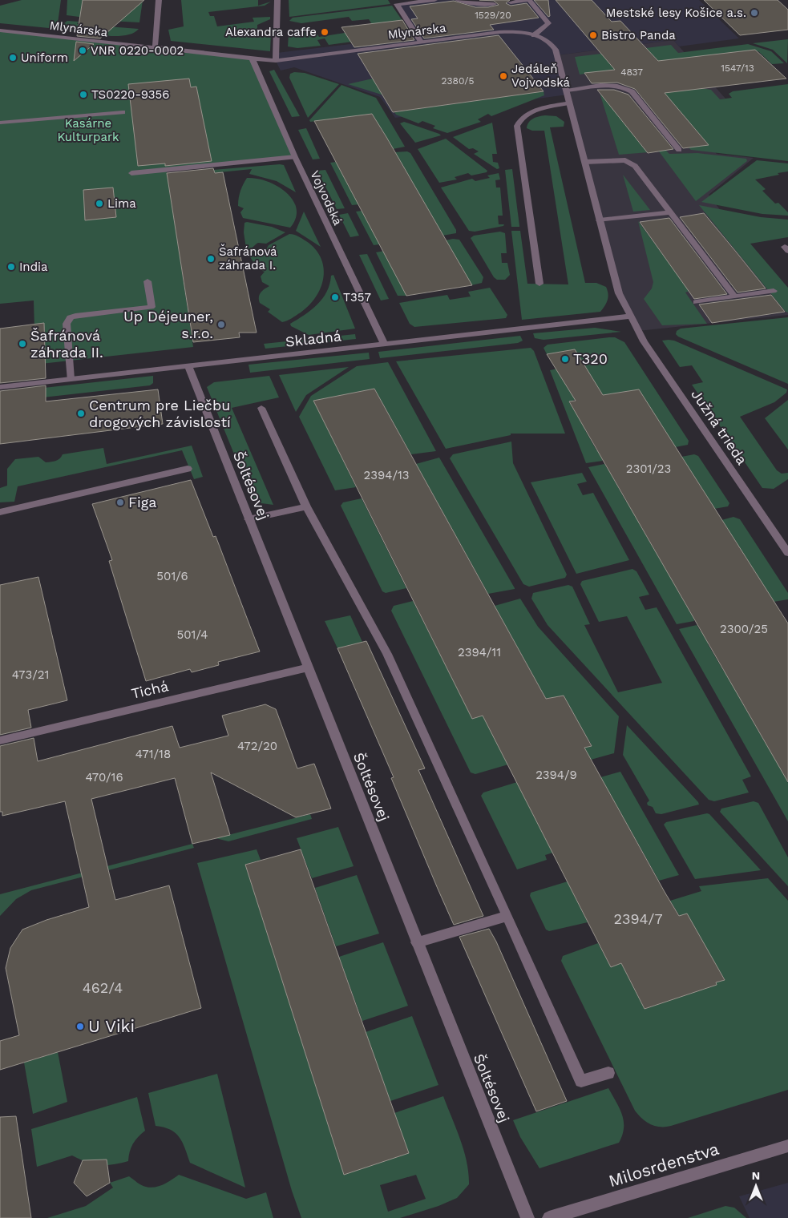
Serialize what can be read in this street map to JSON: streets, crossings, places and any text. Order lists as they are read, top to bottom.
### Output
{
  "streets": {
    "street": [
      "Mlynárska",
      "Vojvodská",
      "Skladná",
      "Južná trieda",
      "Šoltésovej",
      "Tichá",
      "Milosrdenstva"
    ]
  },
  "crossings": [
    ["Mlynárska", "Vojvodská"],
    ["Vojvodská", "Skladná"],
    ["Skladná", "Južná trieda"],
    ["Skladná", "Šoltésovej"],
    ["Šoltésovej", "Tichá"]
  ],
  "parks": ["Kasárne Kulturpark"],
  "places": [
    "Mestské lesy Košice a.s.",
    "Alexandra caffe",
    "Bistro Panda",
    "VNR 0220-0002",
    "Uniform",
    "Jedáleň Vojvodská",
    "TS0220-9356",
    "Lima",
    "Šafránová záhrada I.",
    "India",
    "T357",
    "Up Déjeuner, s.r.o.",
    "Šafránová záhrada II.",
    "T320",
    "Centrum pre Liečbu drogových závislostí",
    "Figa",
    "U Viki"
  ],
  "house_numbers": [
    "1529/20",
    "1547/13",
    "4837",
    "2380/5",
    "2301/23",
    "2394/13",
    "501/6",
    "2300/25",
    "501/4",
    "2394/11",
    "473/21",
    "472/20",
    "471/18",
    "2394/9",
    "470/16",
    "2394/7",
    "462/4"
  ],
  "north": "top"
}
